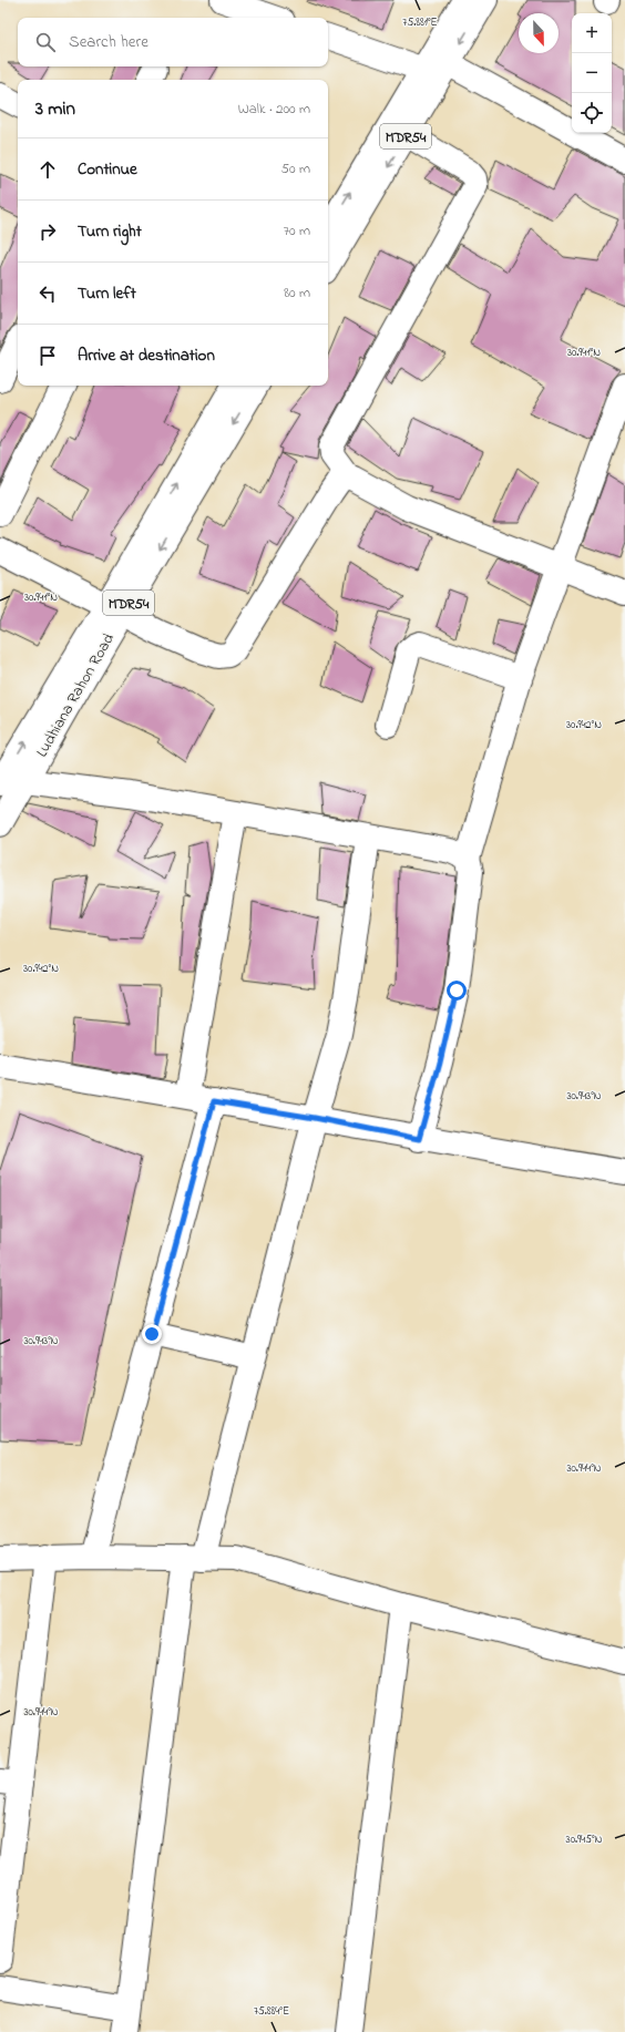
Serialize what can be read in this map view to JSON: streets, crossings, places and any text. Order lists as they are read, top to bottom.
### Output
{
  "streets": {
    "street": ["MDR54", "Ludhiana Rahon Road"]
  },
  "north": "bottom",
  "page": {
    "map_buttons": ["+", "−"],
    "search": "Search here",
    "heading": ["3 min", "Walk · 200 m"],
    "list": [
      ["Continue", "50 m"],
      ["Turn right", "70 m"],
      ["Turn left", "80 m"],
      "Arrive at destination"
    ]
  },
  "coordinates": [
    "75.881°E",
    "30.941°N",
    "30.942°N",
    "30.943°N",
    "30.944°N",
    "30.945°N",
    "75.884°E"
  ]
}
